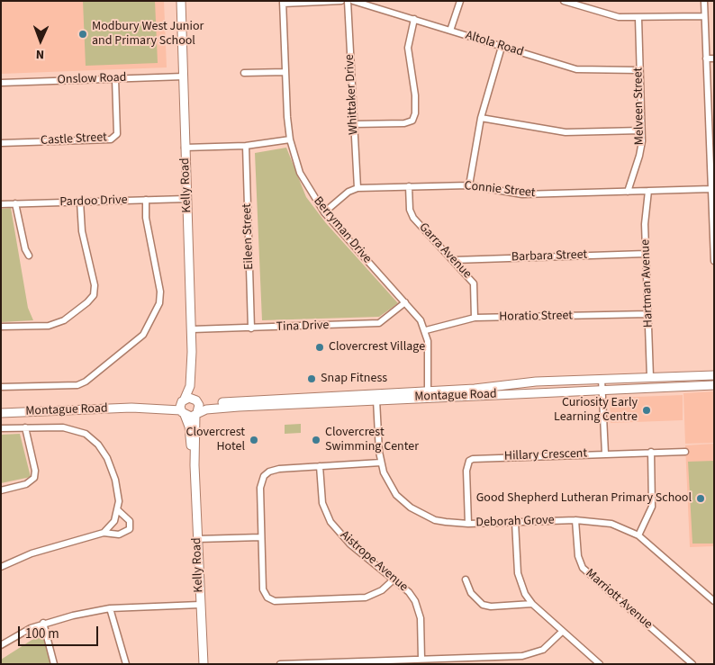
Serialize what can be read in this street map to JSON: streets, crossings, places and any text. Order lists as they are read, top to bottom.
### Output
{
  "streets": {
    "main road": ["Kelly Road", "Montague Road"],
    "street": [
      "Altola Road",
      "Onslow Road",
      "Whittaker Drive",
      "Melveen Street",
      "Castle Street",
      "Connie Street",
      "Pardoo Drive",
      "Berryman Drive",
      "Eileen Street",
      "Garra Avenue",
      "Barbara Street",
      "Hartman Avenue",
      "Horatio Street",
      "Tina Drive",
      "Hillary Crescent",
      "Deborah Grove",
      "Aistrope Avenue",
      "Marriott Avenue"
    ]
  },
  "crossings": [
    ["Altola Road", "Melveen Street"],
    ["Onslow Road", "Castle Street"],
    ["Onslow Road", "Kelly Road"],
    ["Whittaker Drive", "Connie Street"],
    ["Melveen Street", "Connie Street"],
    ["Kelly Road", "Pardoo Drive"],
    ["Kelly Road", "Tina Drive"],
    ["Kelly Road", "Montague Road"],
    ["Connie Street", "Garra Avenue"],
    ["Connie Street", "Hartman Avenue"],
    ["Berryman Drive", "Horatio Street"],
    ["Berryman Drive", "Tina Drive"],
    ["Eileen Street", "Tina Drive"],
    ["Garra Avenue", "Barbara Street"],
    ["Garra Avenue", "Horatio Street"],
    ["Barbara Street", "Hartman Avenue"],
    ["Hartman Avenue", "Horatio Street"],
    ["Hartman Avenue", "Montague Road"],
    ["Montague Road", "Deborah Grove"],
    ["Hillary Crescent", "Deborah Grove"],
    ["Deborah Grove", "Marriott Avenue"]
  ],
  "places": [
    "Modbury West Junior and Primary School",
    "Clovercrest Village",
    "Snap Fitness",
    "Curiosity Early Learning Centre",
    "Clovercrest Hotel",
    "Clovercrest Swimming Center",
    "Good Shepherd Lutheran Primary School"
  ],
  "scale_bar": "100 m",
  "north": "bottom"
}
